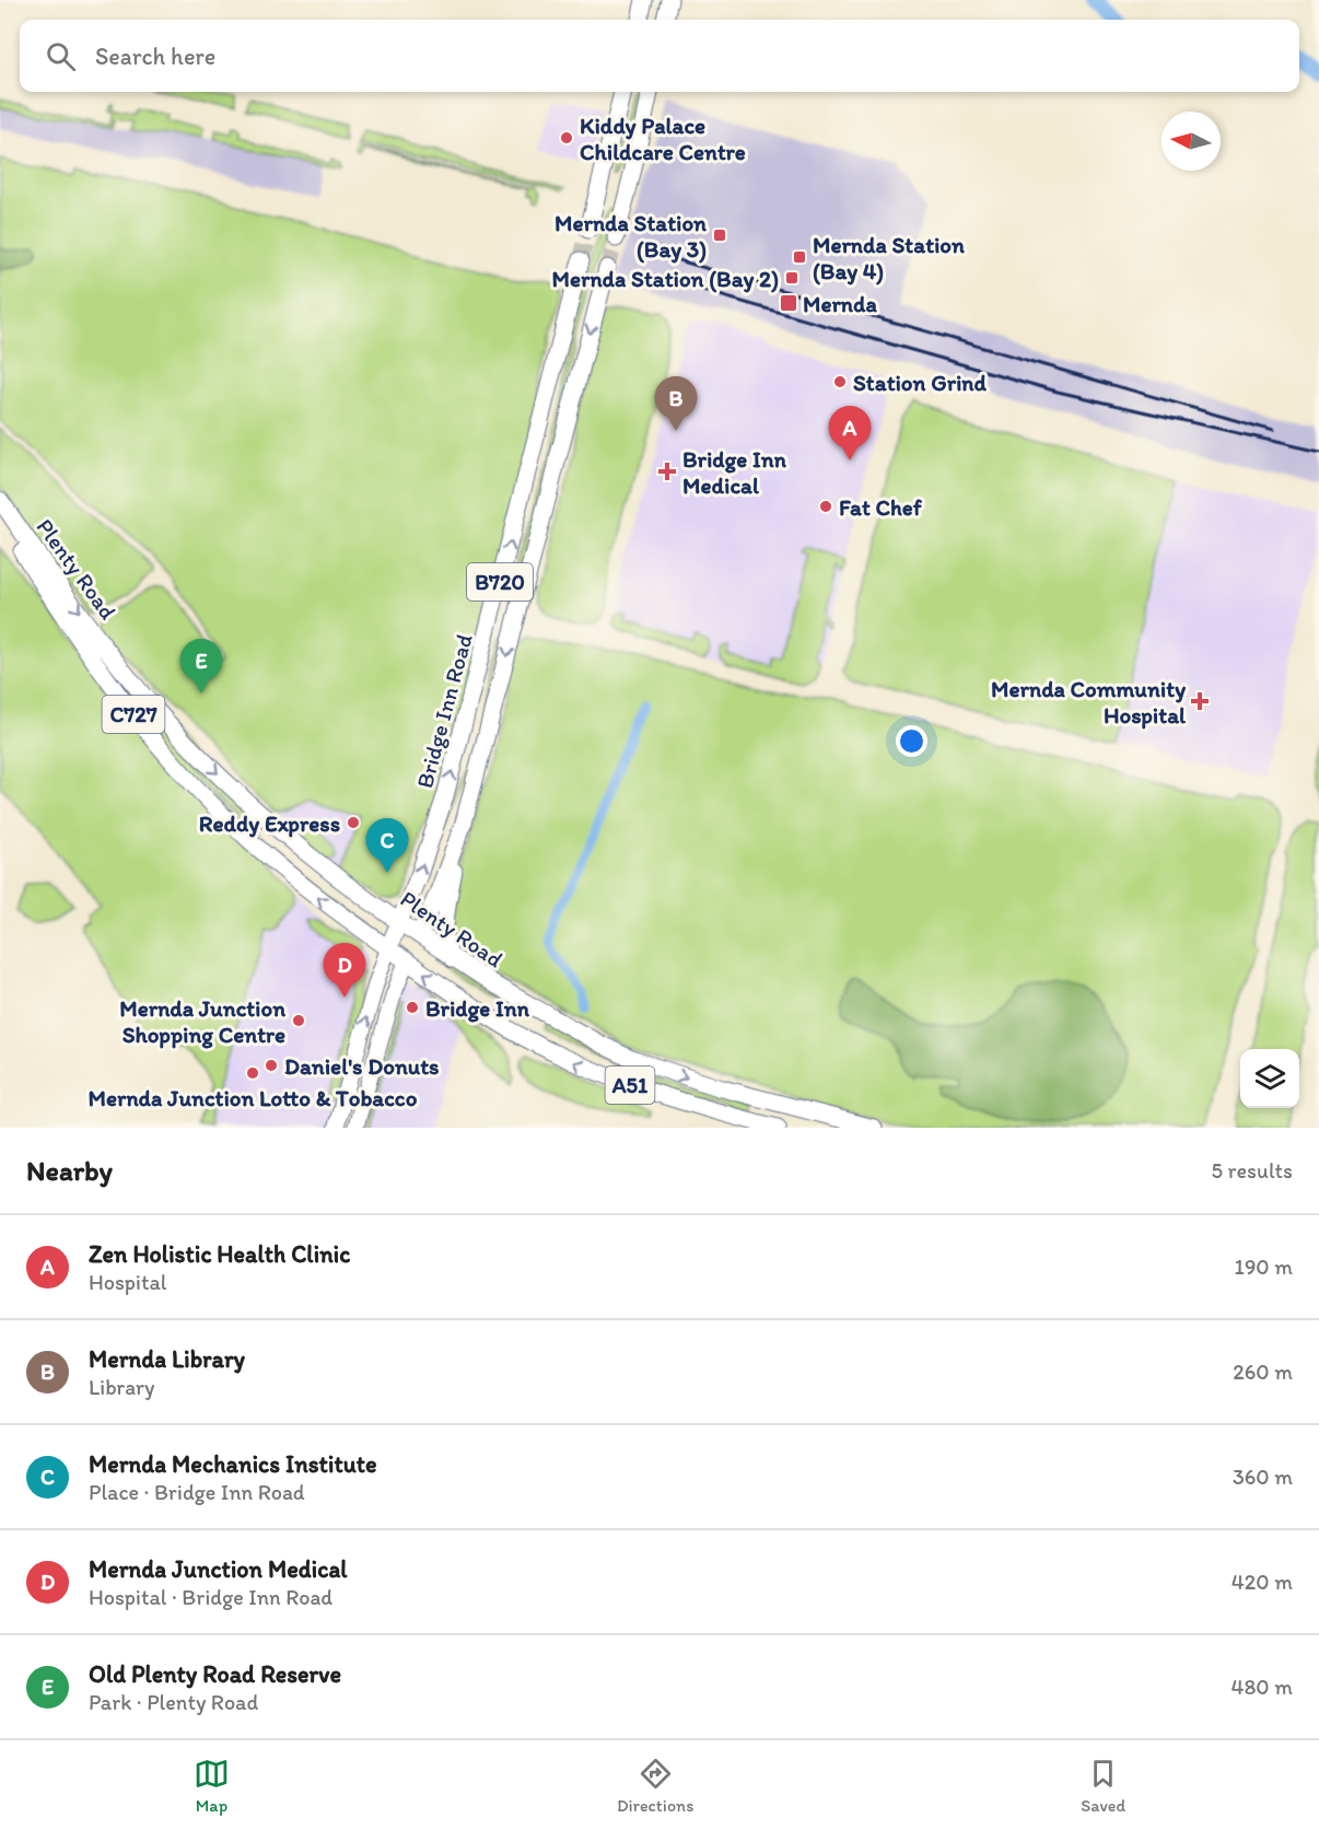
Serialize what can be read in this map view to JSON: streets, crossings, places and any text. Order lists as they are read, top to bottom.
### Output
{
  "streets": {
    "main road": [
      "Plenty Road",
      "B720",
      "Bridge Inn Road",
      "C727",
      "A51"
    ]
  },
  "crossings": [
    ["Plenty Road", "Bridge Inn Road"]
  ],
  "places": {
    "other": [
      "Kiddy Palace Childcare Centre",
      "Station Grind",
      "Fat Chef",
      "Reddy Express",
      "Bridge Inn",
      "Mernda Junction Shopping Centre",
      "Daniel's Donuts",
      "Mernda Junction Lotto & Tobacco"
    ],
    "transit": [
      "Mernda Station (Bay 3)",
      "Mernda Station (Bay 4)",
      "Mernda Station (Bay 2)",
      "Mernda"
    ],
    "health": ["Bridge Inn Medical", "Mernda Community Hospital"]
  },
  "north": "left",
  "page": {
    "search": "Search here",
    "pins": [
      "B",
      "A",
      "E",
      "C",
      "D"
    ],
    "heading": ["Nearby", "5 results"],
    "list": [
      {
        "mark": "A",
        "name": "Zen Holistic Health Clinic",
        "note": "Hospital",
        "value": "190 m"
      },
      {
        "mark": "B",
        "name": "Mernda Library",
        "note": "Library",
        "value": "260 m"
      },
      {
        "mark": "C",
        "name": "Mernda Mechanics Institute",
        "note": "Place · Bridge Inn Road",
        "value": "360 m"
      },
      {
        "mark": "D",
        "name": "Mernda Junction Medical",
        "note": "Hospital · Bridge Inn Road",
        "value": "420 m"
      },
      {
        "mark": "E",
        "name": "Old Plenty Road Reserve",
        "note": "Park · Plenty Road",
        "value": "480 m"
      }
    ],
    "nav": ["Map", "Directions", "Saved"]
  }
}
